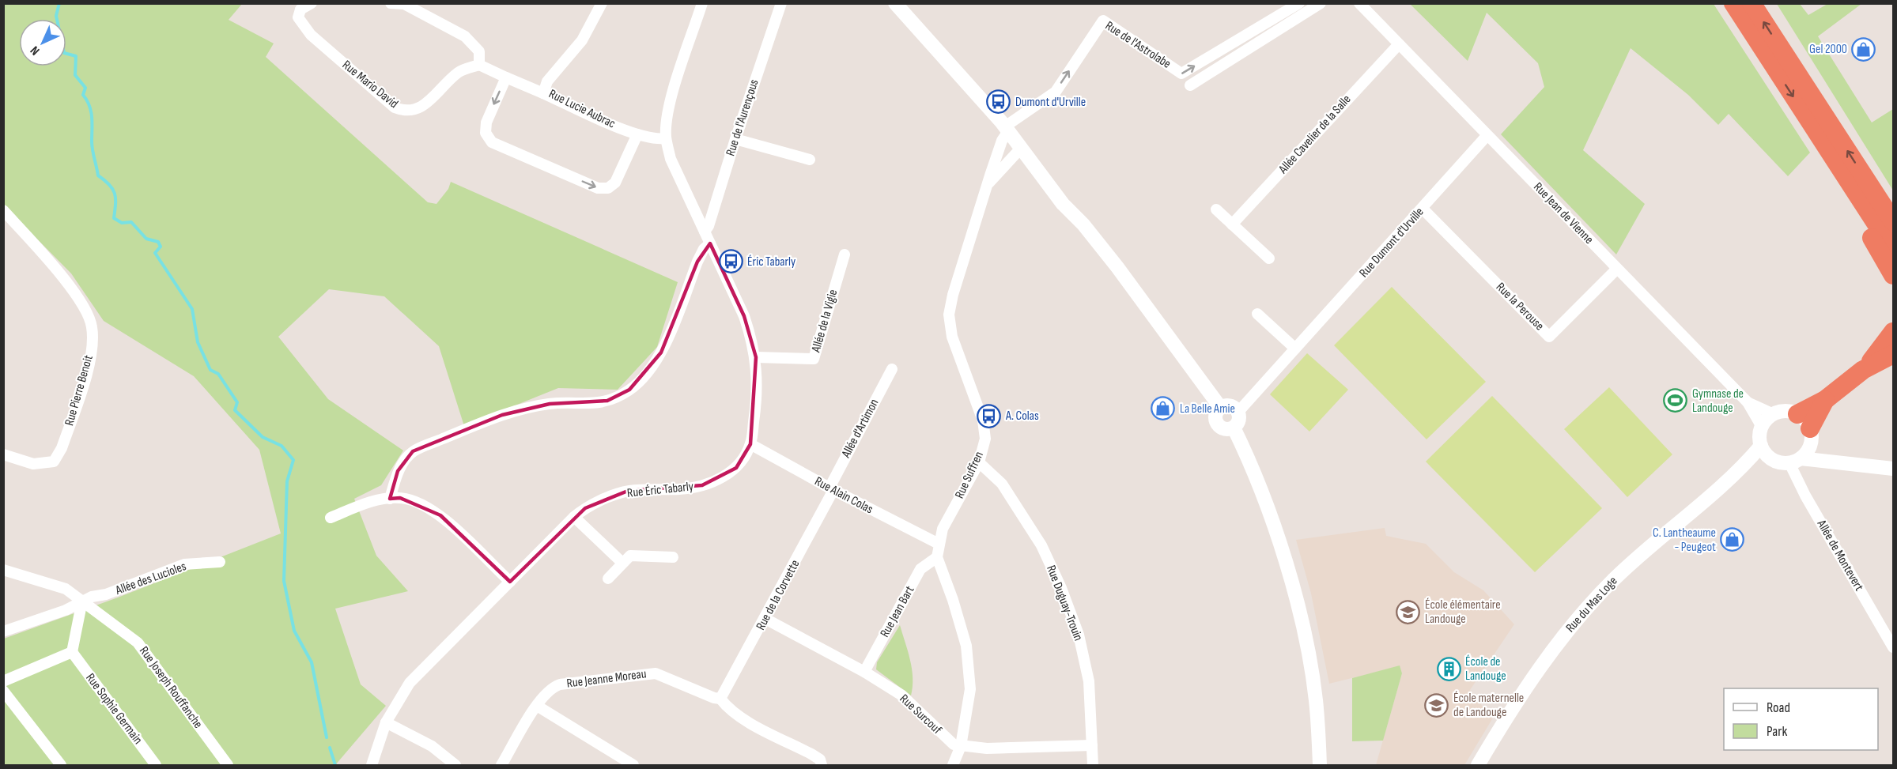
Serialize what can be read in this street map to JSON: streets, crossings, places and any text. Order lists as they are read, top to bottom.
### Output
{
  "streets": {
    "main road": ["Rue du Mas Loge"],
    "street": [
      "Rue de l'Astrolabe",
      "Rue Mario David",
      "Rue Lucie Aubrac",
      "Rue de l'Aurençous",
      "Allée Cavelier de la Salle",
      "Rue Jean de Vienne",
      "Rue Dumont d'Urville",
      "Rue la Perouse",
      "Allée de la Vigie",
      "Rue Pierre Benoit",
      "Allée d'Artimon",
      "Rue Suffren",
      "Rue Éric Tabarly",
      "Rue Alain Colas",
      "Allée de Montevert",
      "Allée des Lucioles",
      "Rue de la Corvette",
      "Rue Duguay-Trouin",
      "Rue Jean Bart",
      "Rue Jeanne Moreau",
      "Rue Joseph Rouffanche",
      "Rue Sophie Germain",
      "Rue Surcouf"
    ]
  },
  "crossings": [
    ["Rue de l'Astrolabe", "Rue Suffren"],
    ["Rue Lucie Aubrac", "Rue Éric Tabarly"],
    ["Rue de l'Aurençous", "Rue Éric Tabarly"],
    ["Allée Cavelier de la Salle", "Rue Jean de Vienne"],
    ["Rue Jean de Vienne", "Rue Dumont d'Urville"],
    ["Rue Jean de Vienne", "Rue la Perouse"],
    ["Rue Jean de Vienne", "Allée de Montevert"],
    ["Rue Jean de Vienne", "Rue du Mas Loge"],
    ["Rue Dumont d'Urville", "Rue la Perouse"],
    ["Allée de la Vigie", "Rue Éric Tabarly"],
    ["Allée d'Artimon", "Rue Alain Colas"],
    ["Allée d'Artimon", "Rue de la Corvette"],
    ["Rue Suffren", "Rue Alain Colas"],
    ["Rue Suffren", "Rue Duguay-Trouin"],
    ["Rue Suffren", "Rue Jean Bart"],
    ["Rue Suffren", "Rue Surcouf"],
    ["Rue Éric Tabarly", "Rue Alain Colas"],
    ["Rue Alain Colas", "Rue de la Corvette"],
    ["Allée de Montevert", "Rue du Mas Loge"],
    ["Allée des Lucioles", "Rue Joseph Rouffanche"],
    ["Rue de la Corvette", "Rue Jeanne Moreau"],
    ["Rue de la Corvette", "Rue Surcouf"],
    ["Rue Duguay-Trouin", "Rue Surcouf"],
    ["Rue Jean Bart", "Rue Surcouf"]
  ],
  "places": {
    "shop": ["Gel 2000", "La Belle Amie", "C. Lantheaume - Peugeot"],
    "bus stop": ["Dumont d'Urville", "Éric Tabarly", "A. Colas"],
    "sports": ["Gymnase de Landouge"],
    "school or university": ["École élémentaire Landouge", "École maternelle de Landouge"],
    "building": ["École de Landouge"]
  },
  "legend": ["Road", "Park"],
  "north": "bottom left"
}
